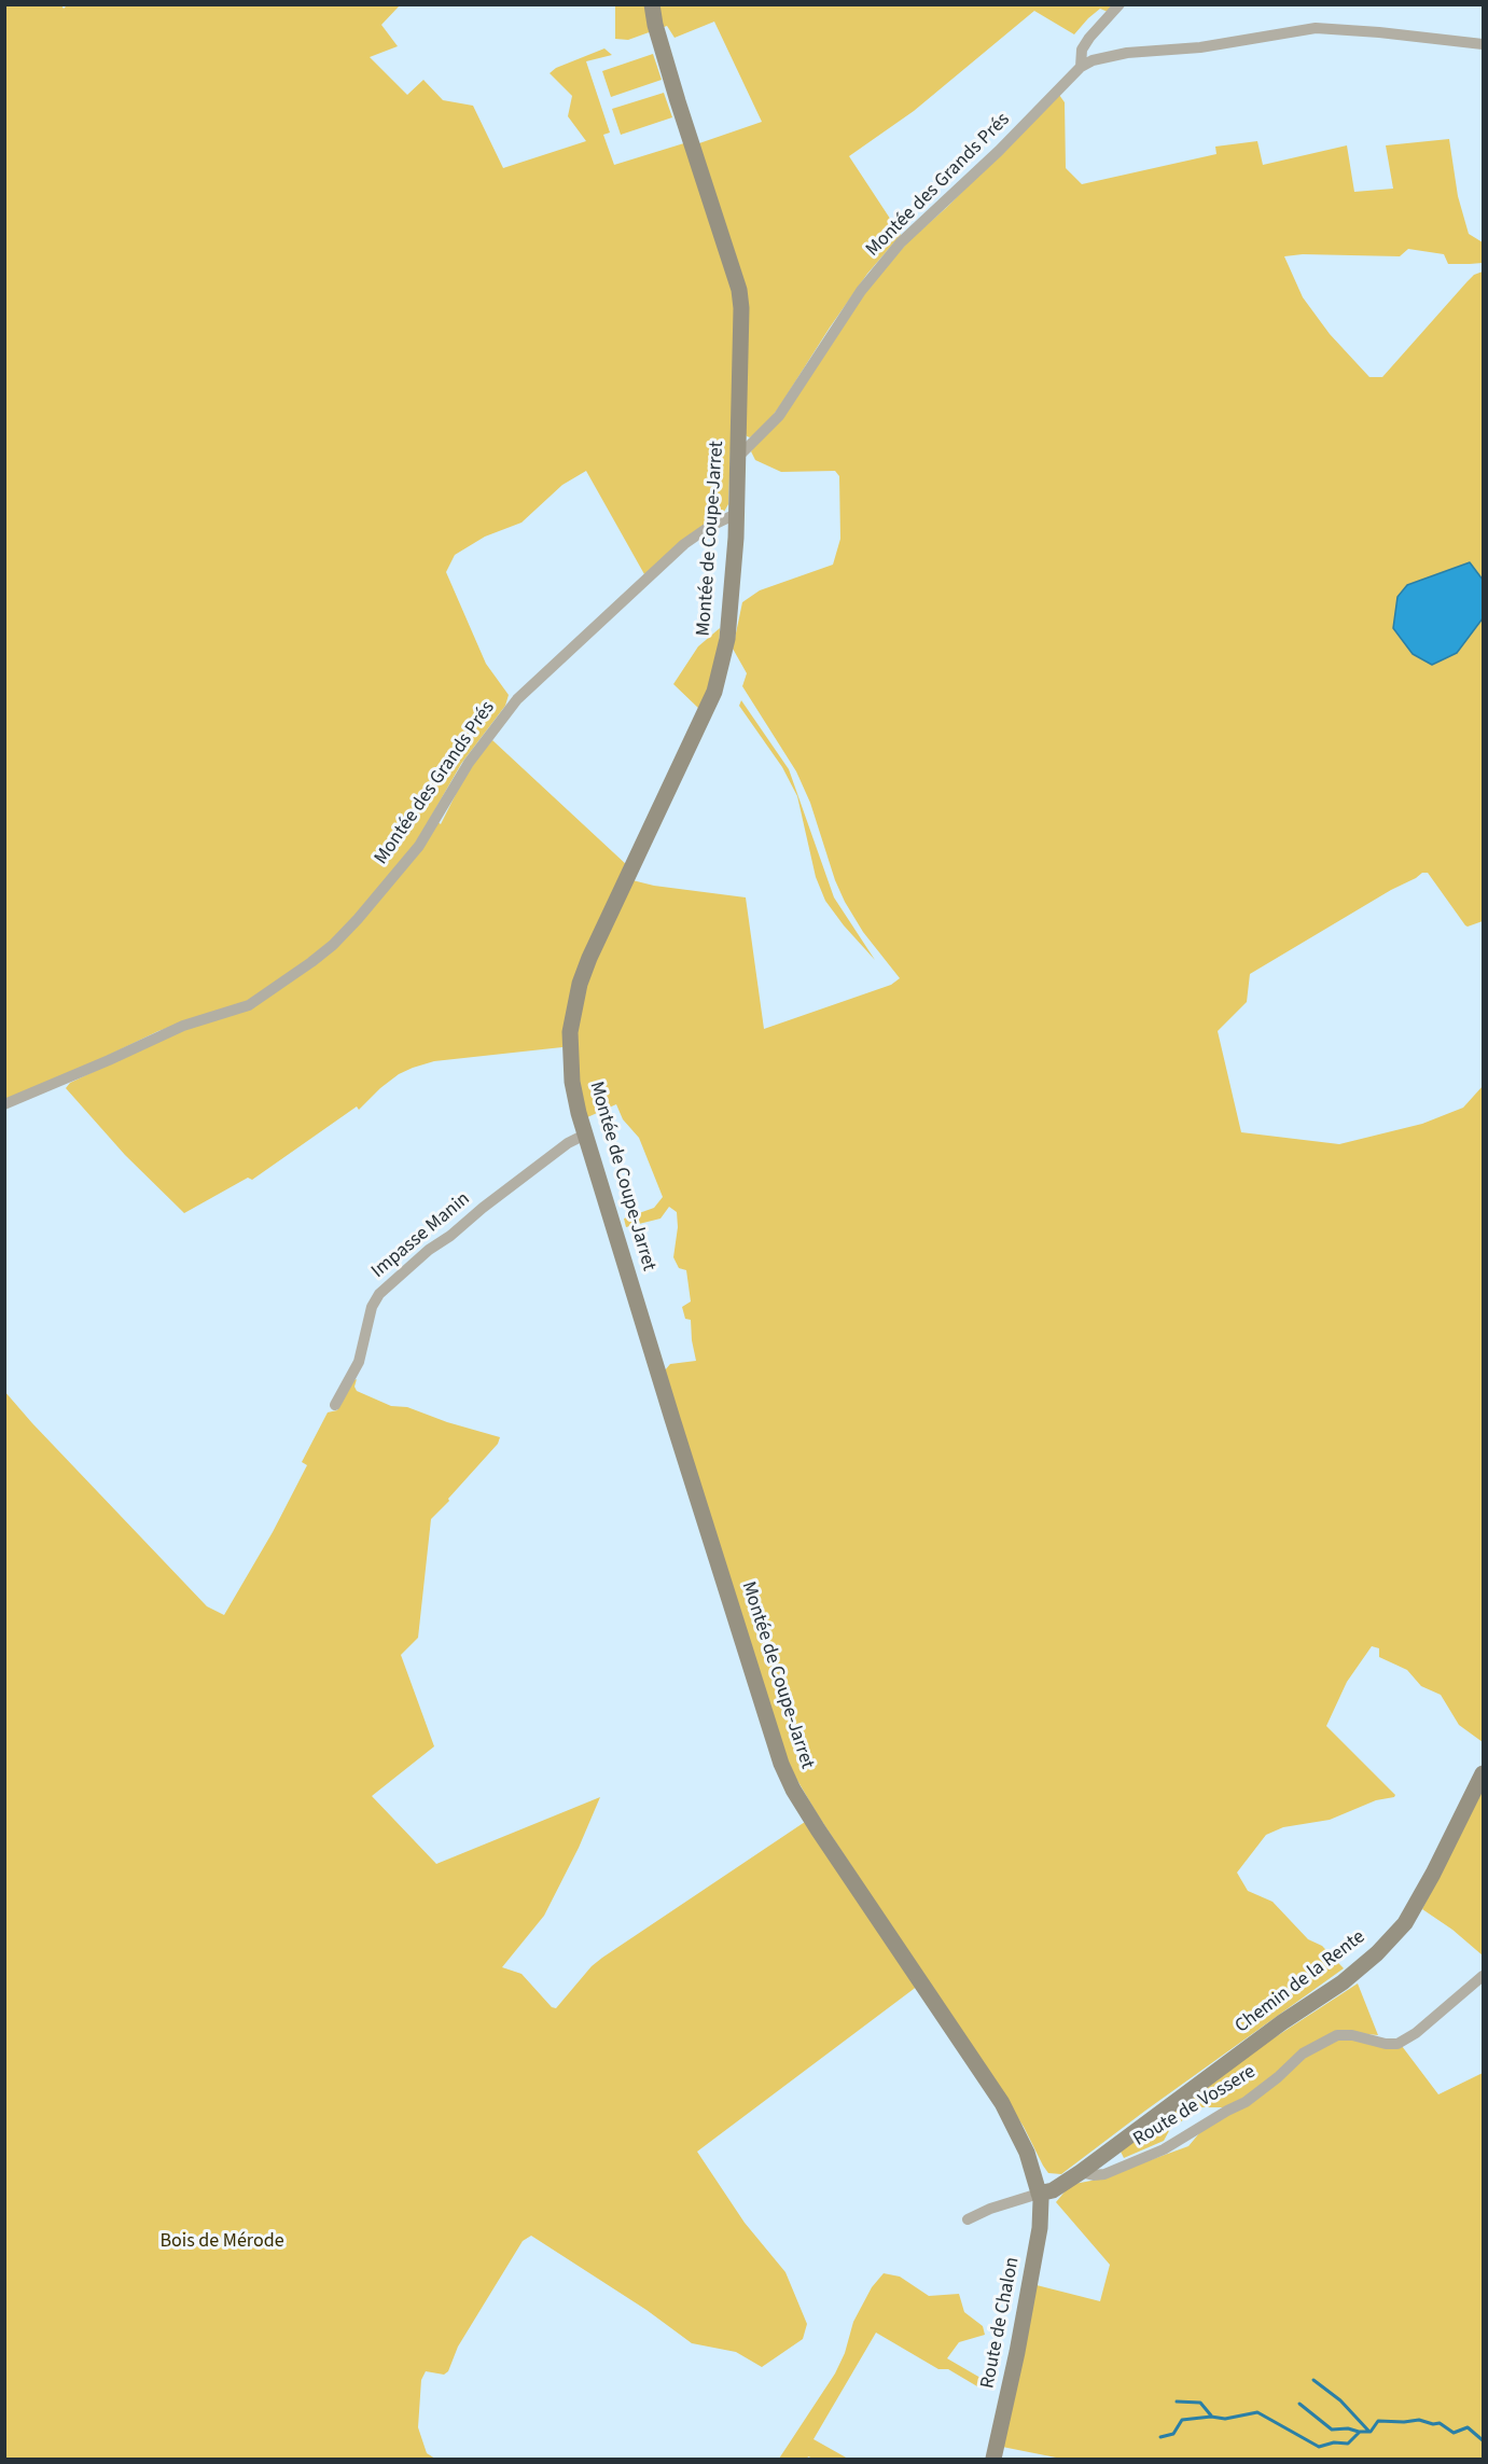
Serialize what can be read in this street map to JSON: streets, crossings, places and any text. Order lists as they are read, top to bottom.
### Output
{
  "streets": {
    "main road": ["Montée de Coupe-Jarret", "Chemin de la Rente", "Route de Chalon"],
    "street": ["Montée des Grands Prés", "Impasse Manin", "Route de Vossere"]
  },
  "crossings": [
    ["Montée des Grands Prés", "Montée de Coupe-Jarret"],
    ["Montée de Coupe-Jarret", "Impasse Manin"],
    ["Montée de Coupe-Jarret", "Chemin de la Rente"],
    ["Montée de Coupe-Jarret", "Route de Chalon"],
    ["Chemin de la Rente", "Route de Vossere"],
    ["Chemin de la Rente", "Route de Chalon"]
  ],
  "parks": ["Bois de Mérode"]
}
